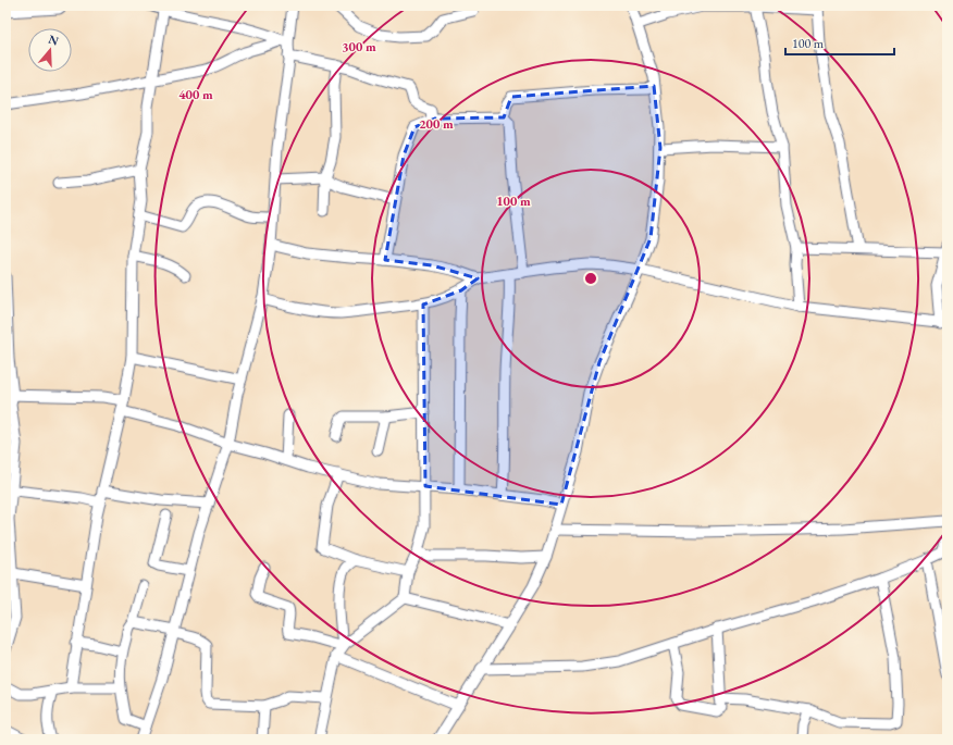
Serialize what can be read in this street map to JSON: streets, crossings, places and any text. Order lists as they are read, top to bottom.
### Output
{
  "scale_bar": "100 m",
  "north": "top",
  "rings": [
    "300 m",
    "400 m",
    "200 m",
    "100 m"
  ]
}
